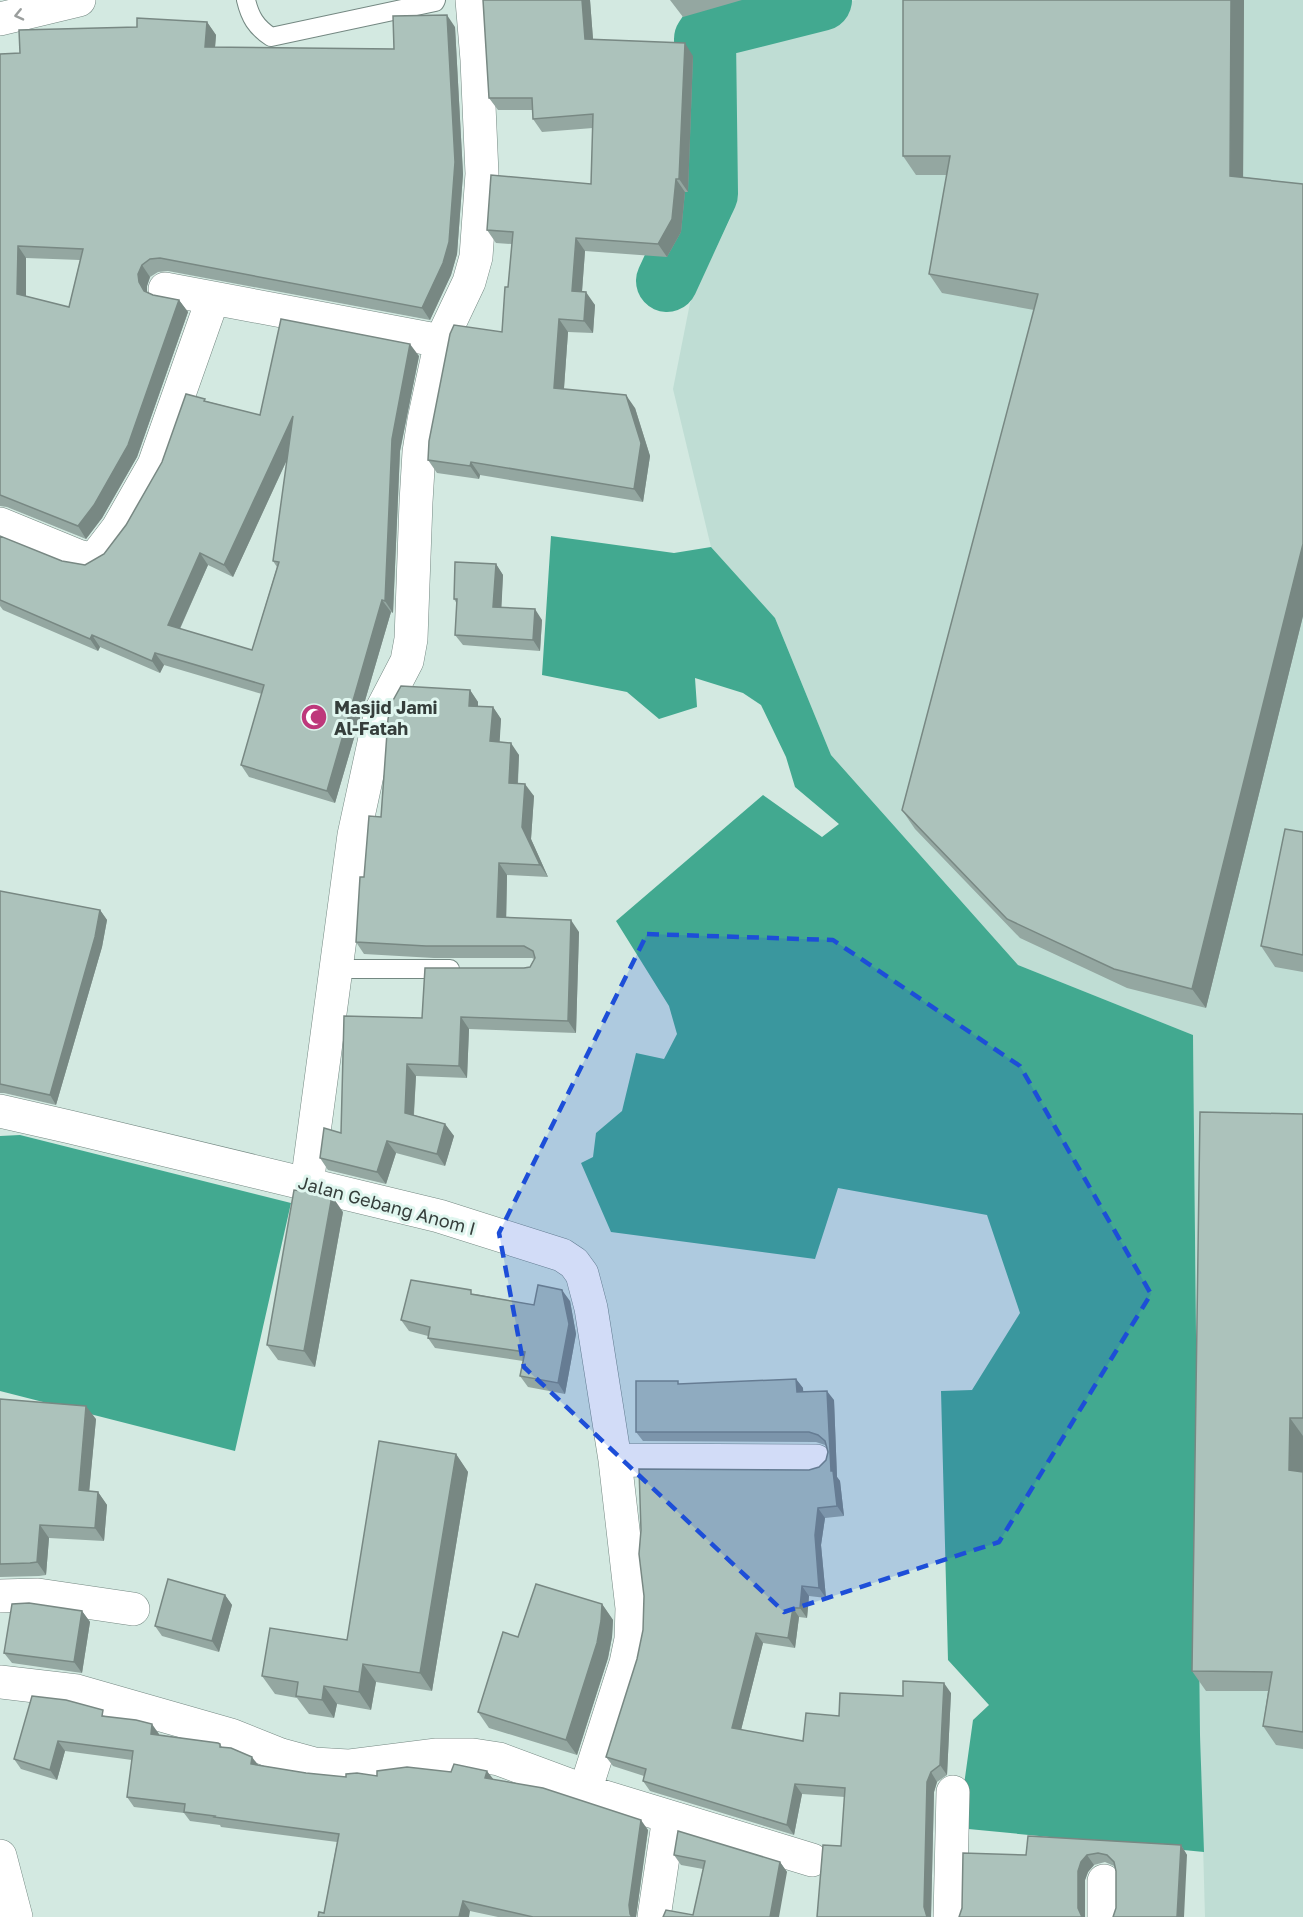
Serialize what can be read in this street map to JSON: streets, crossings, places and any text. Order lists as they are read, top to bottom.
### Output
{
  "streets": {
    "main road": ["Jalan Gebang Anom I"]
  },
  "places": {
    "mosque": ["Masjid Jami Al-Fatah"]
  }
}
